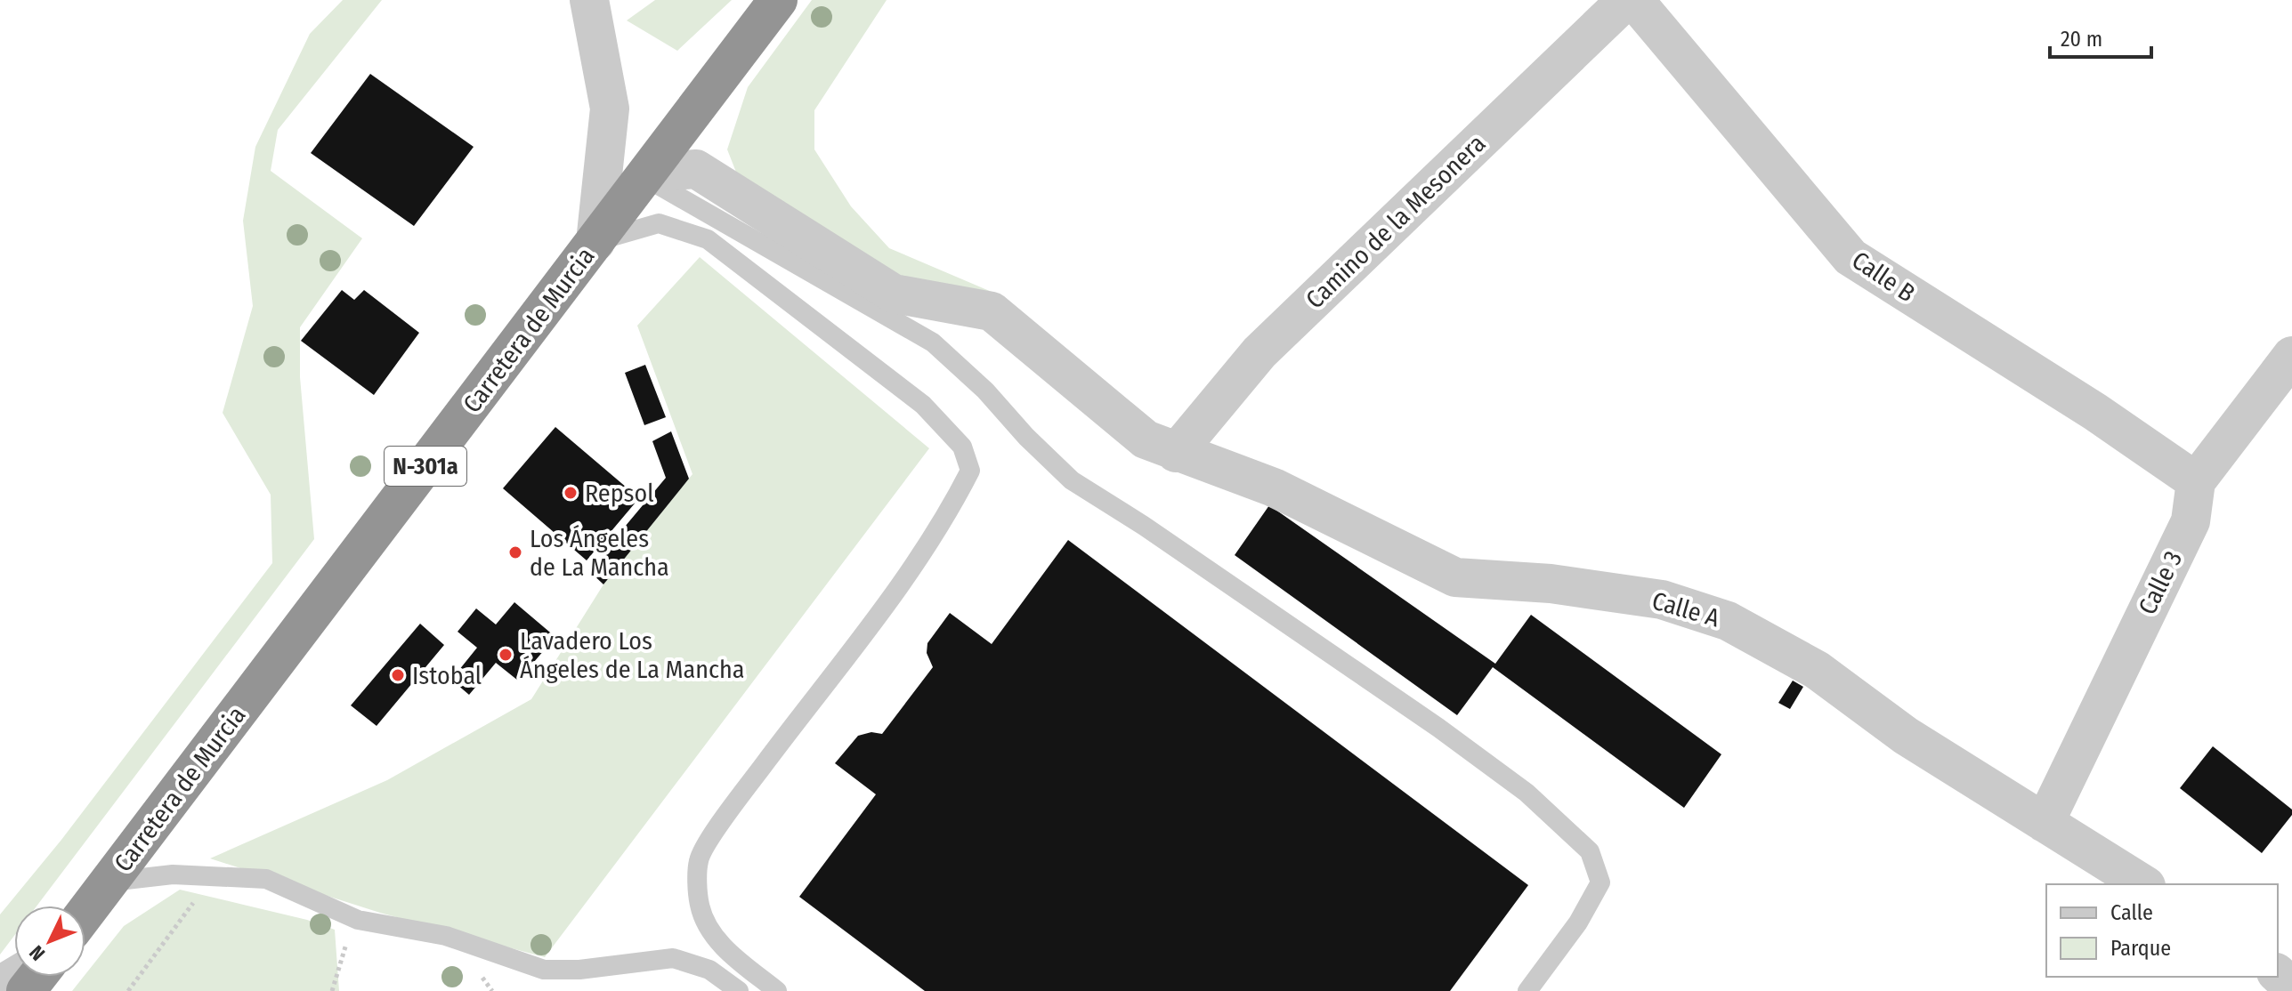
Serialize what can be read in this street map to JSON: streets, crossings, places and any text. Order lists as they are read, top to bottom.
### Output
{
  "streets": {
    "highway": ["Carretera de Murcia", "N-301a"],
    "street": [
      "Camino de la Mesonera",
      "Calle B",
      "Calle 3",
      "Calle A"
    ]
  },
  "crossings": [
    ["Camino de la Mesonera", "Calle A"],
    ["Calle B", "Calle 3"],
    ["Carretera de Murcia", "Calle A"],
    ["Calle 3", "Calle A"]
  ],
  "places": [
    "Repsol",
    "Los Ángeles de La Mancha",
    "Lavadero Los Ángeles de La Mancha",
    "Istobal"
  ],
  "legend": ["Calle", "Parque"],
  "scale_bar": "20 m",
  "north": "bottom left"
}
